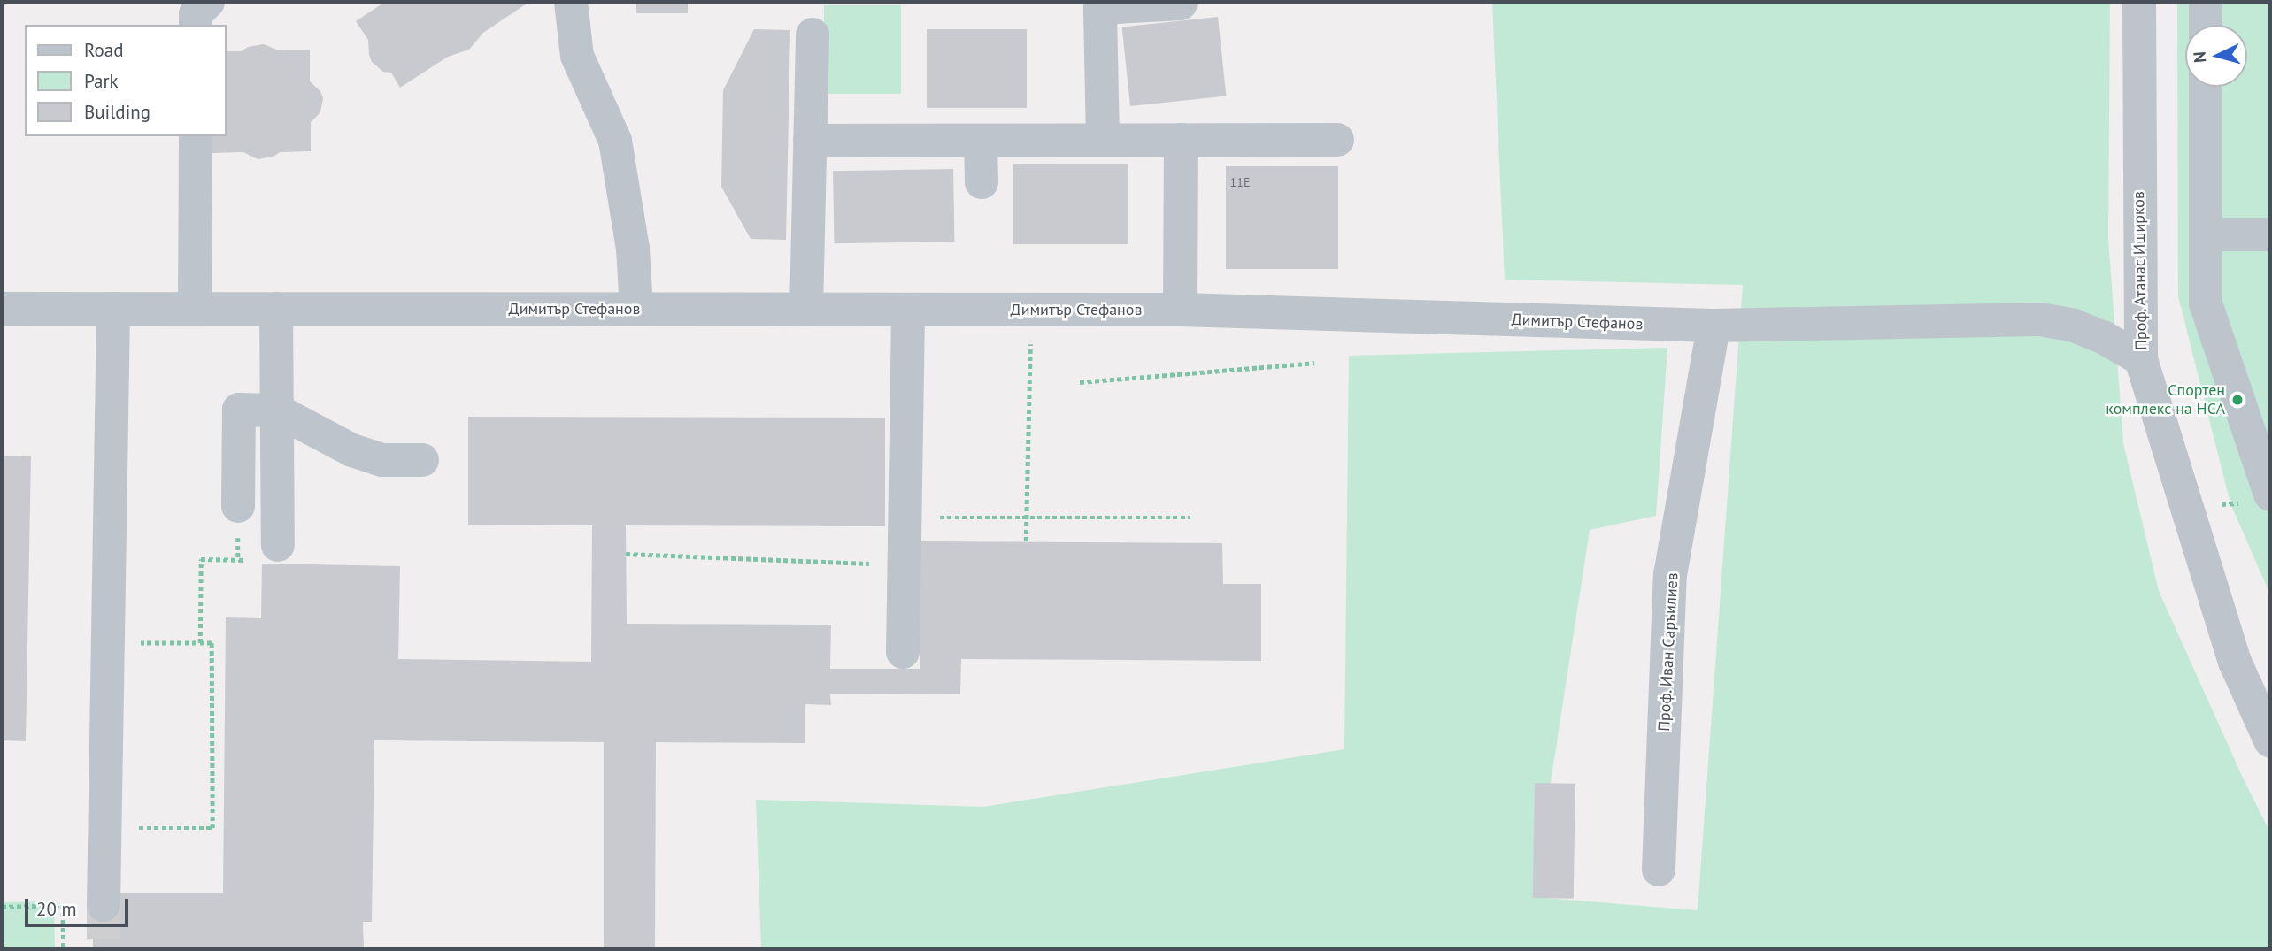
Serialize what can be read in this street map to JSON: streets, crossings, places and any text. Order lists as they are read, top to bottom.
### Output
{
  "streets": {
    "street": ["Проф. Атанас Иширков", "Димитър Стефанов", "Проф. Иван Саръилиев"]
  },
  "crossings": [
    ["Проф. Атанас Иширков", "Димитър Стефанов"],
    ["Димитър Стефанов", "Проф. Иван Саръилиев"]
  ],
  "places": ["Спортен комплекс на НСА"],
  "house_numbers": ["11Е"],
  "legend": ["Road", "Park", "Building"],
  "scale_bar": "20 m",
  "north": "left"
}
